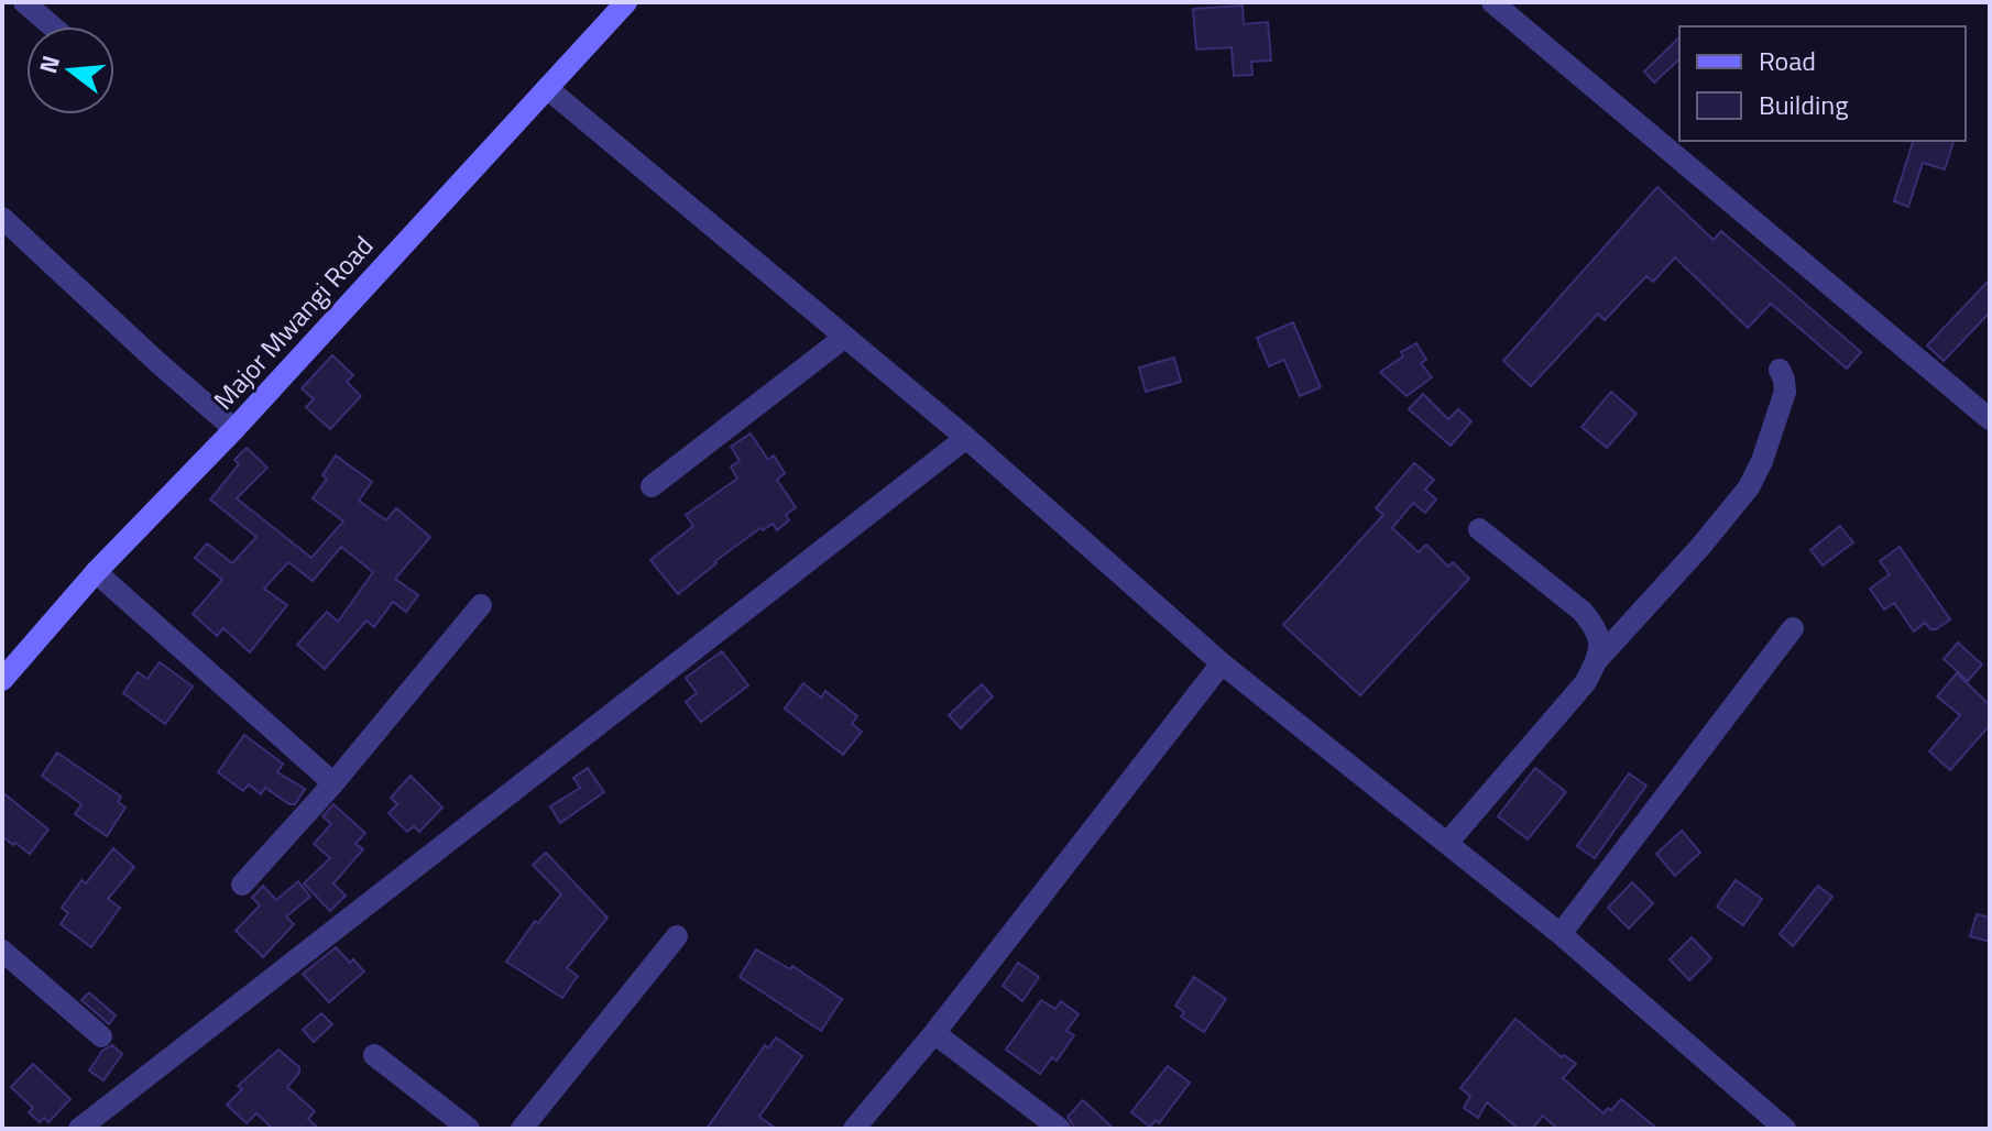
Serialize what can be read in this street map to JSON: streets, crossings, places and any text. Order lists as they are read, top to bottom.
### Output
{
  "streets": {
    "street": ["Major Mwangi Road"]
  },
  "legend": ["Road", "Building"],
  "north": "left"
}
